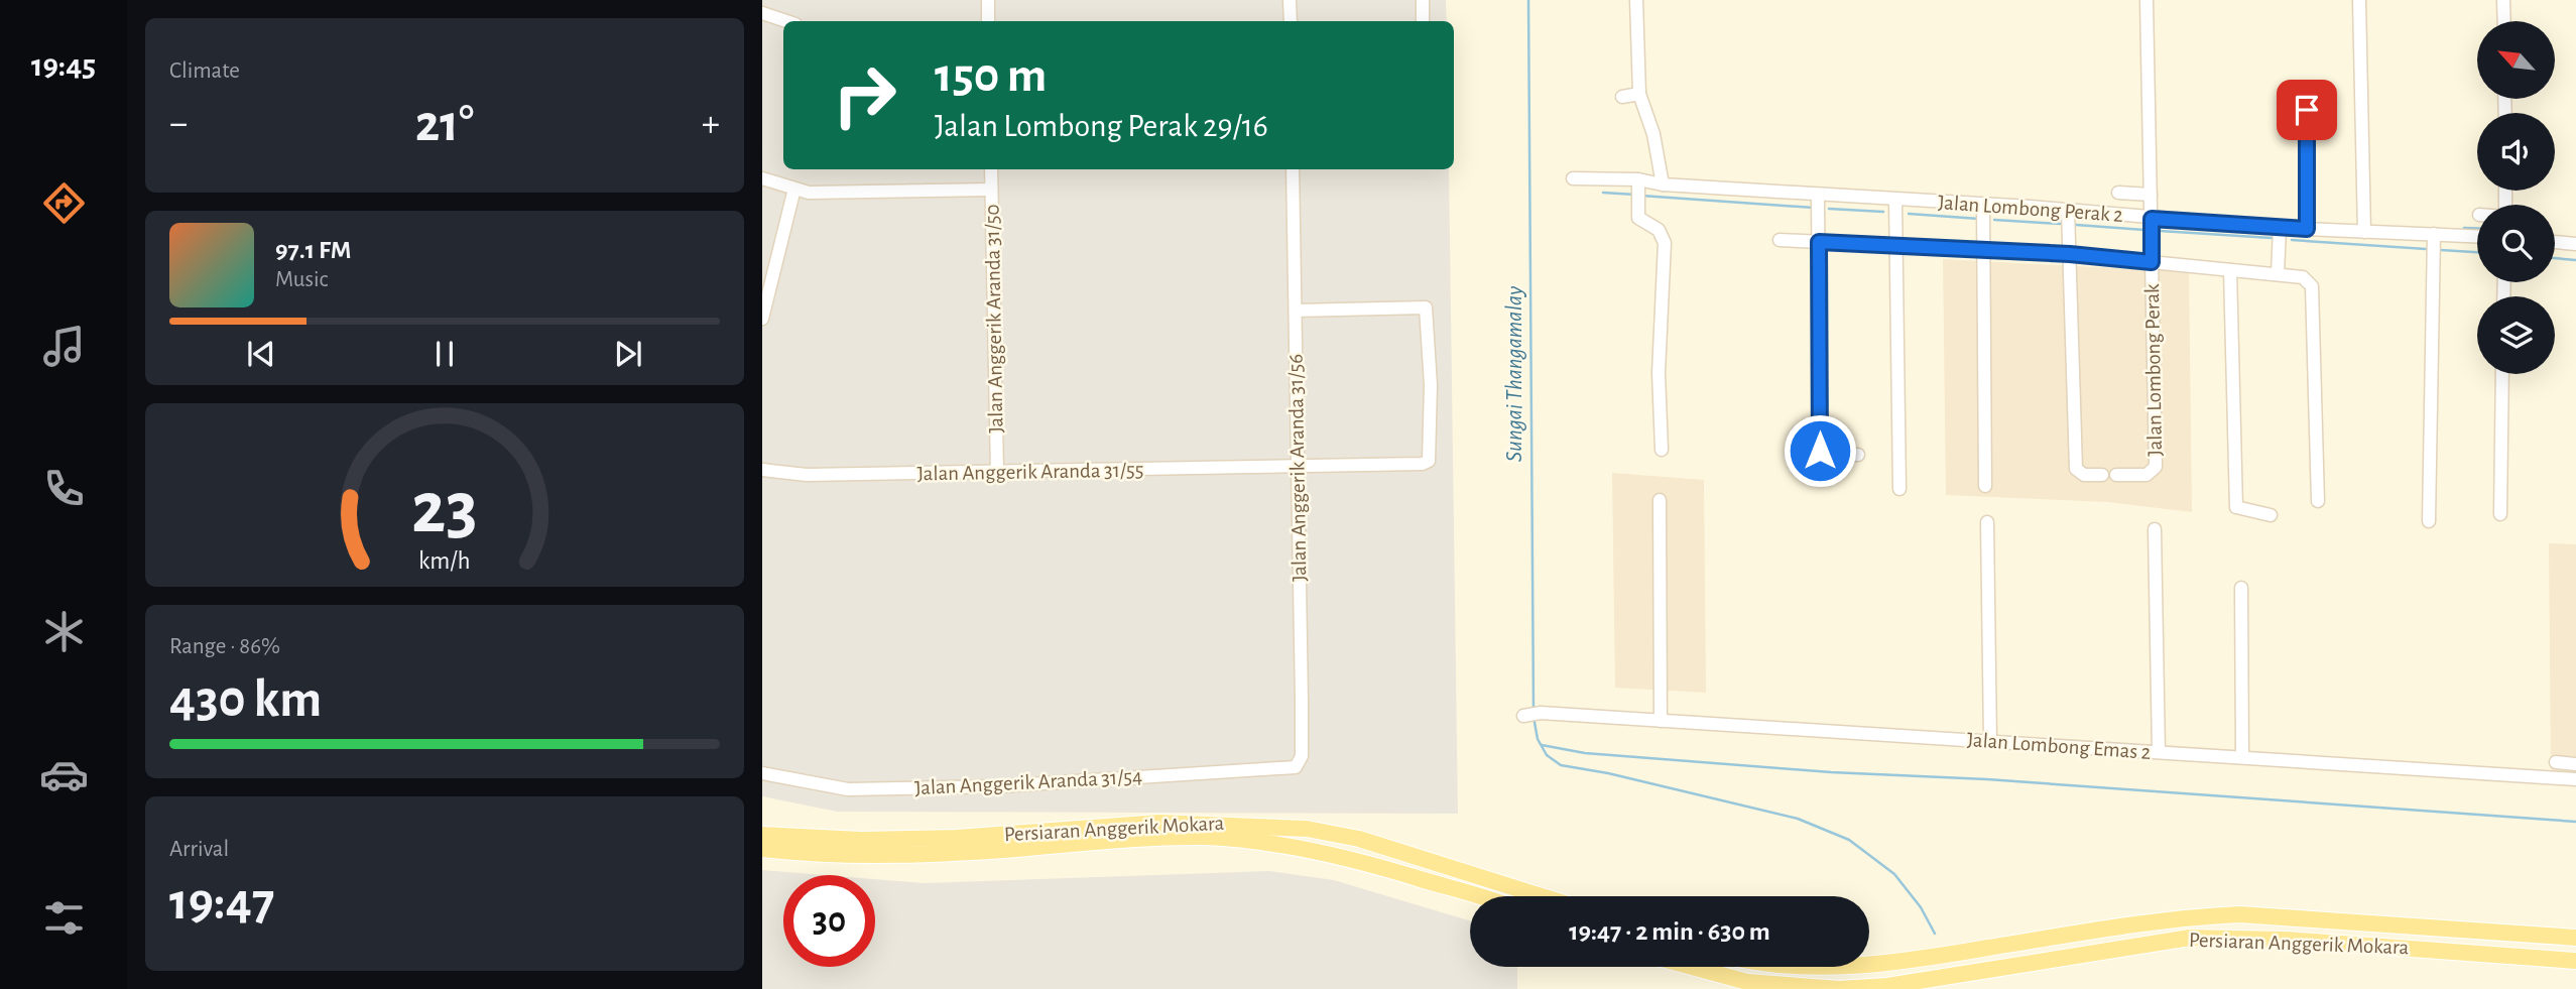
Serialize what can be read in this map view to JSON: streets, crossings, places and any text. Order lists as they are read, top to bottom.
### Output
{
  "streets": {
    "main road": ["Persiaran Anggerik Mokara"],
    "street": [
      "Jalan Lombong Perak 2",
      "Jalan Anggerik Aranda 31/50",
      "Jalan Lombong Perak",
      "Jalan Anggerik Aranda 31/56",
      "Jalan Anggerik Aranda 31/55",
      "Jalan Lombong Emas 2",
      "Jalan Anggerik Aranda 31/54"
    ]
  },
  "crossings": [
    ["Jalan Lombong Perak 2", "Jalan Lombong Perak"],
    ["Jalan Anggerik Aranda 31/50", "Jalan Anggerik Aranda 31/55"],
    ["Jalan Anggerik Aranda 31/56", "Jalan Anggerik Aranda 31/55"],
    ["Jalan Anggerik Aranda 31/56", "Jalan Anggerik Aranda 31/54"]
  ],
  "water": ["Sungai Thangamalay"],
  "north": "top left",
  "page": {
    "tabs": "19:45",
    "tile": [
      "Climate",
      ["Range · 86%", "430 km"],
      ["Arrival", "19:47"]
    ],
    "turn": ["150 m", "Jalan Lombong Perak 29/16"],
    "heat": ["−", "21°", "+"],
    "song": ["97.1 FM", "Music"],
    "limit": "30",
    "trip": "19:47 · 2 min · 630 m",
    "gauge": ["23", "km/h"]
  }
}
